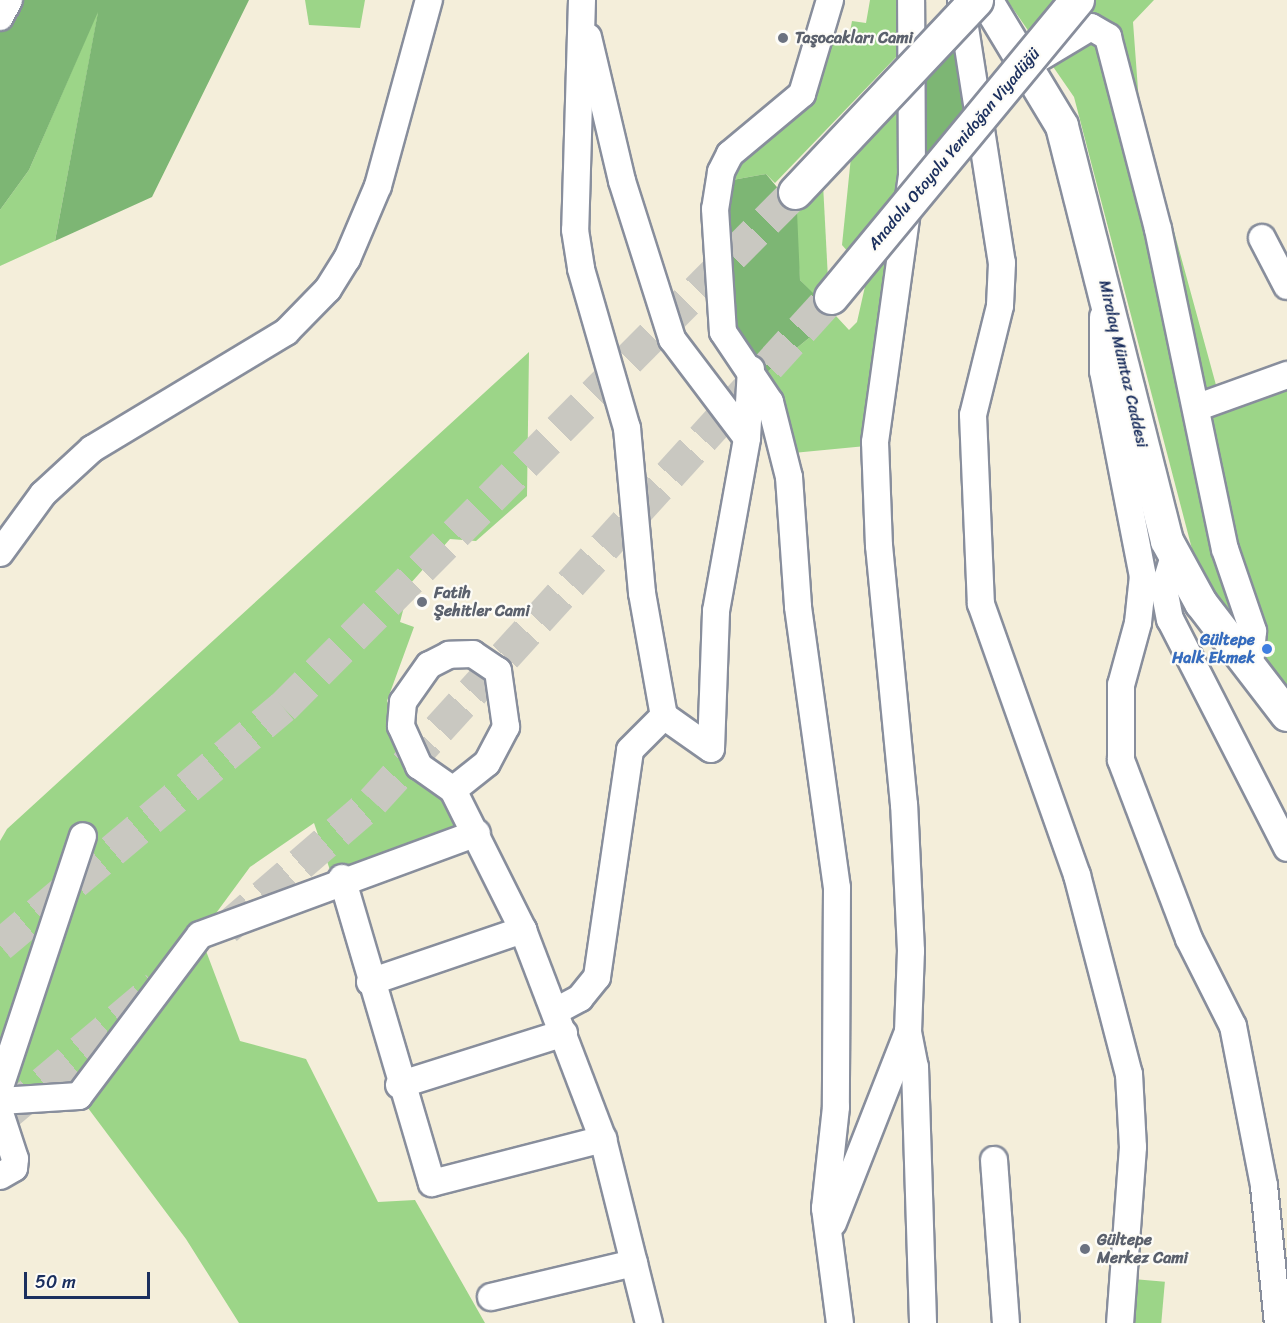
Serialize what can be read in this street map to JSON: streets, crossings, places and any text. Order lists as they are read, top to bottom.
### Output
{
  "streets": {
    "highway": ["Anadolu Otoyolu Yenidoğan Viyadüğü"],
    "main road": ["Miralay Mümtaz Caddesi"]
  },
  "places": [
    "Taşocakları Cami",
    "Fatih Şehitler Cami",
    "Gültepe Halk Ekmek",
    "Gültepe Merkez Cami"
  ],
  "scale_bar": "50 m"
}
